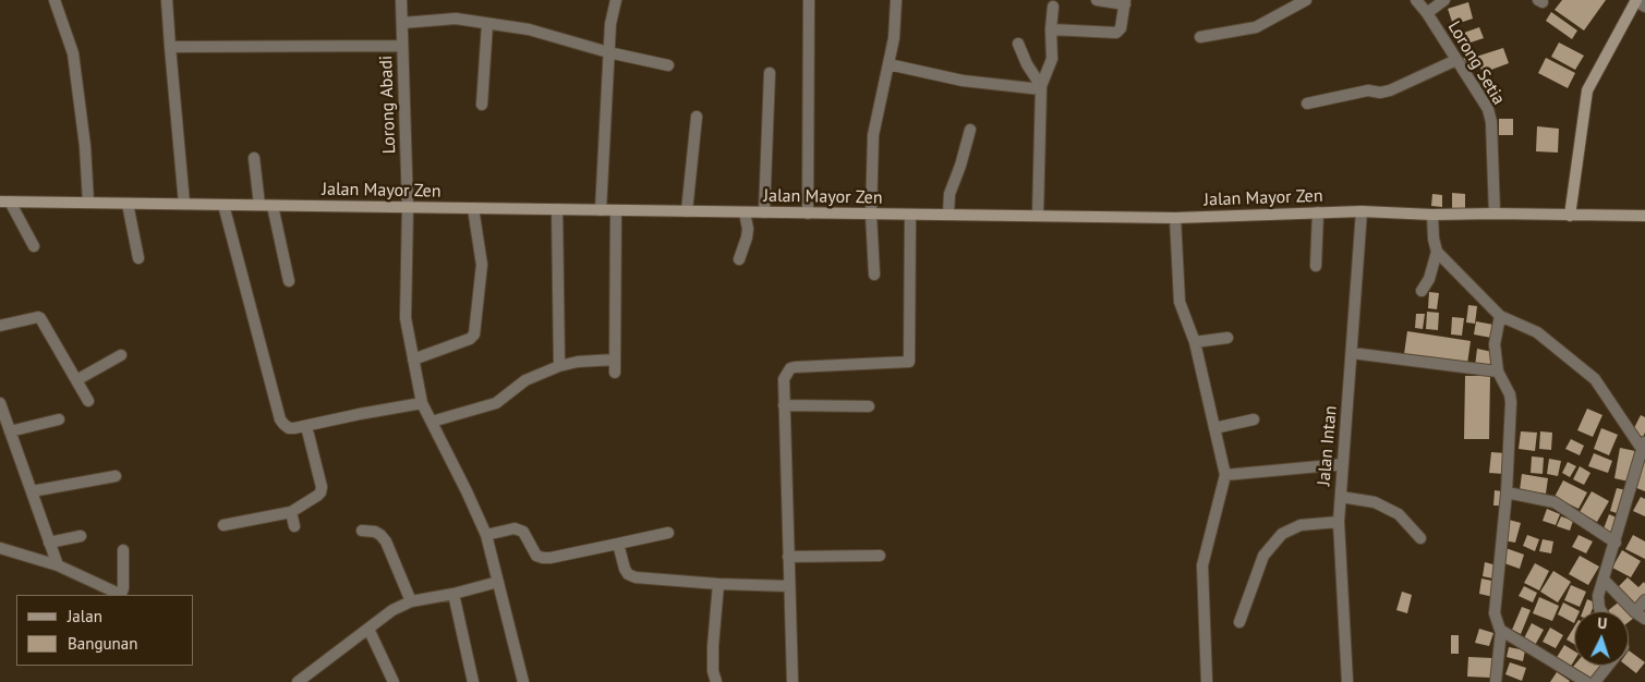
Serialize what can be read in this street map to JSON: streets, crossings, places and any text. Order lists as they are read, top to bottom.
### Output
{
  "streets": {
    "street": [
      "Lorong Setia",
      "Lorong Abadi",
      "Jalan Mayor Zen",
      "Jalan Intan"
    ]
  },
  "crossings": [
    ["Lorong Setia", "Jalan Mayor Zen"],
    ["Lorong Abadi", "Jalan Mayor Zen"],
    ["Jalan Mayor Zen", "Jalan Intan"]
  ],
  "legend": ["Jalan", "Bangunan"],
  "north": "top"
}
